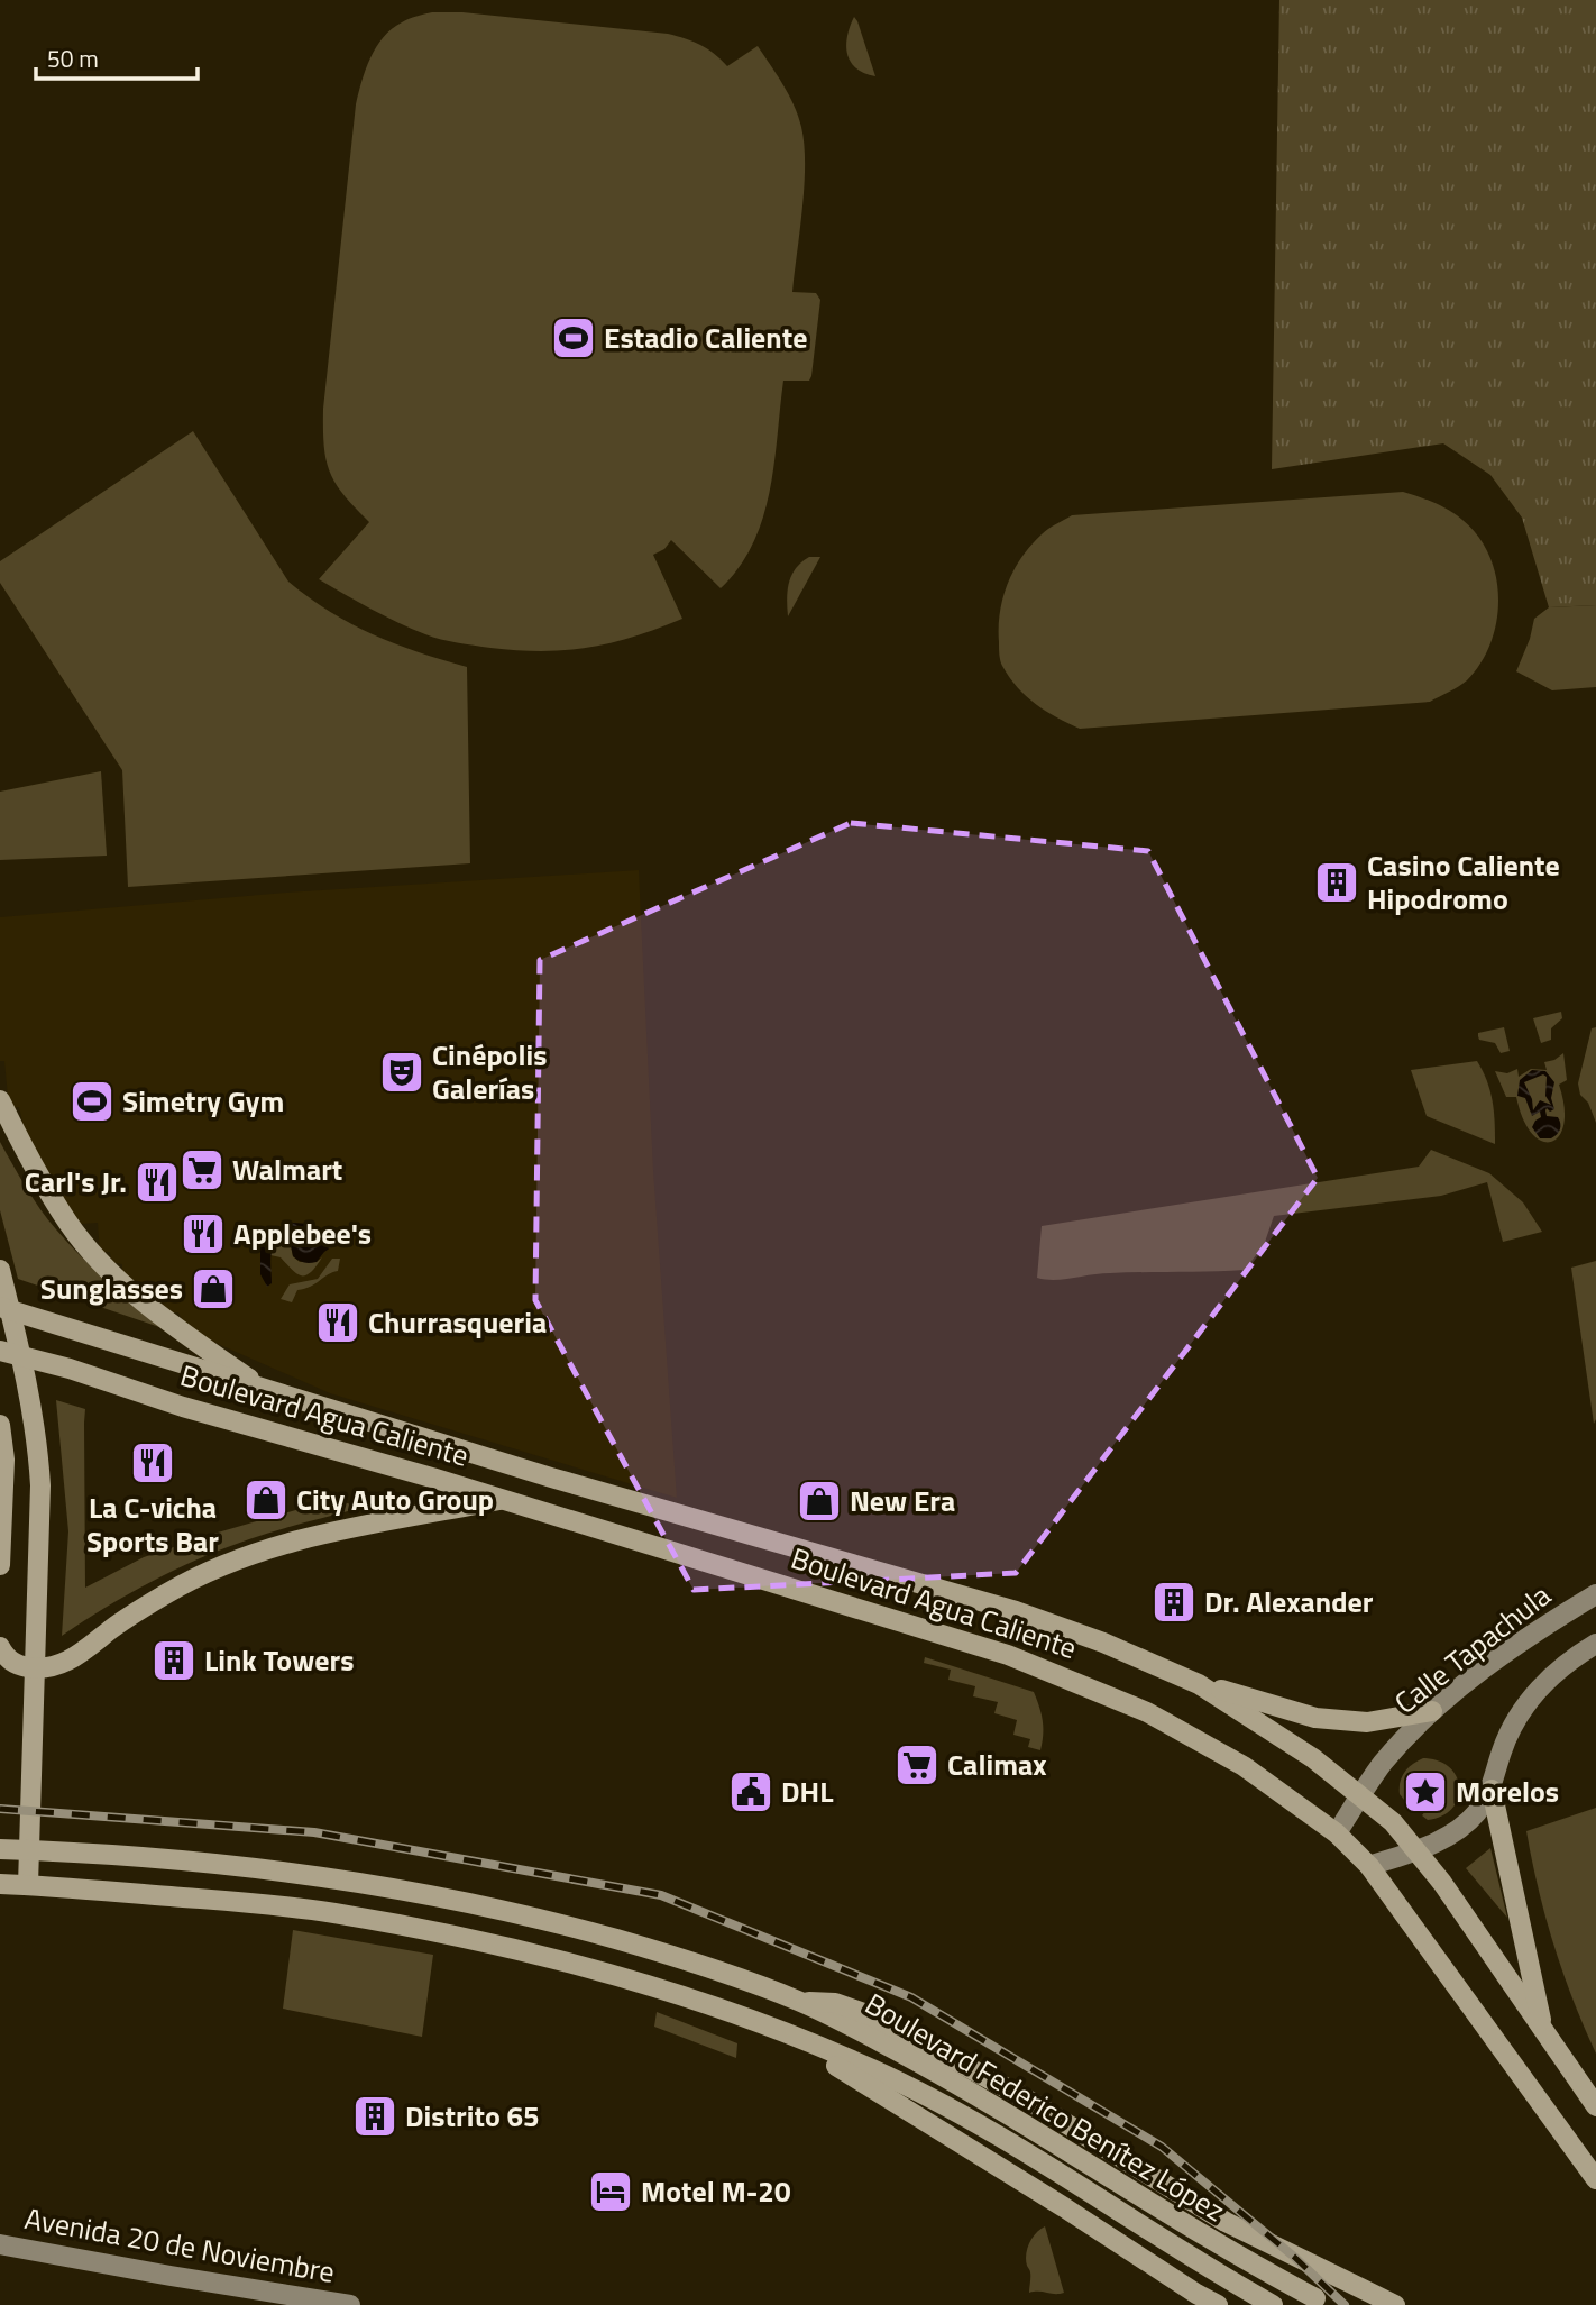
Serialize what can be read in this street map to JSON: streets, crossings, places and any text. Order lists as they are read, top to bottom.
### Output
{
  "streets": {
    "main road": [
      "Boulevard Agua Caliente",
      "Calle Tapachula",
      "Boulevard Federico Benítez López",
      "Avenida 20 de Noviembre"
    ]
  },
  "crossings": [
    ["Boulevard Agua Caliente", "Calle Tapachula"]
  ],
  "places": {
    "sports": ["Estadio Caliente", "Simetry Gym"],
    "building": [
      "Casino Caliente Hipodromo",
      "Dr. Alexander",
      "Link Towers",
      "Distrito 65"
    ],
    "theatre": ["Cinépolis Galerías"],
    "supermarket": ["Walmart", "Calimax"],
    "restaurant": [
      "Carl's Jr.",
      "Applebee's",
      "Churrasqueria",
      "La C-vicha Sports Bar"
    ],
    "shop": ["Sunglasses", "City Auto Group", "New Era"],
    "public building": ["DHL"],
    "place": ["Morelos"],
    "hotel": ["Motel M-20"]
  },
  "scale_bar": "50 m"
}
